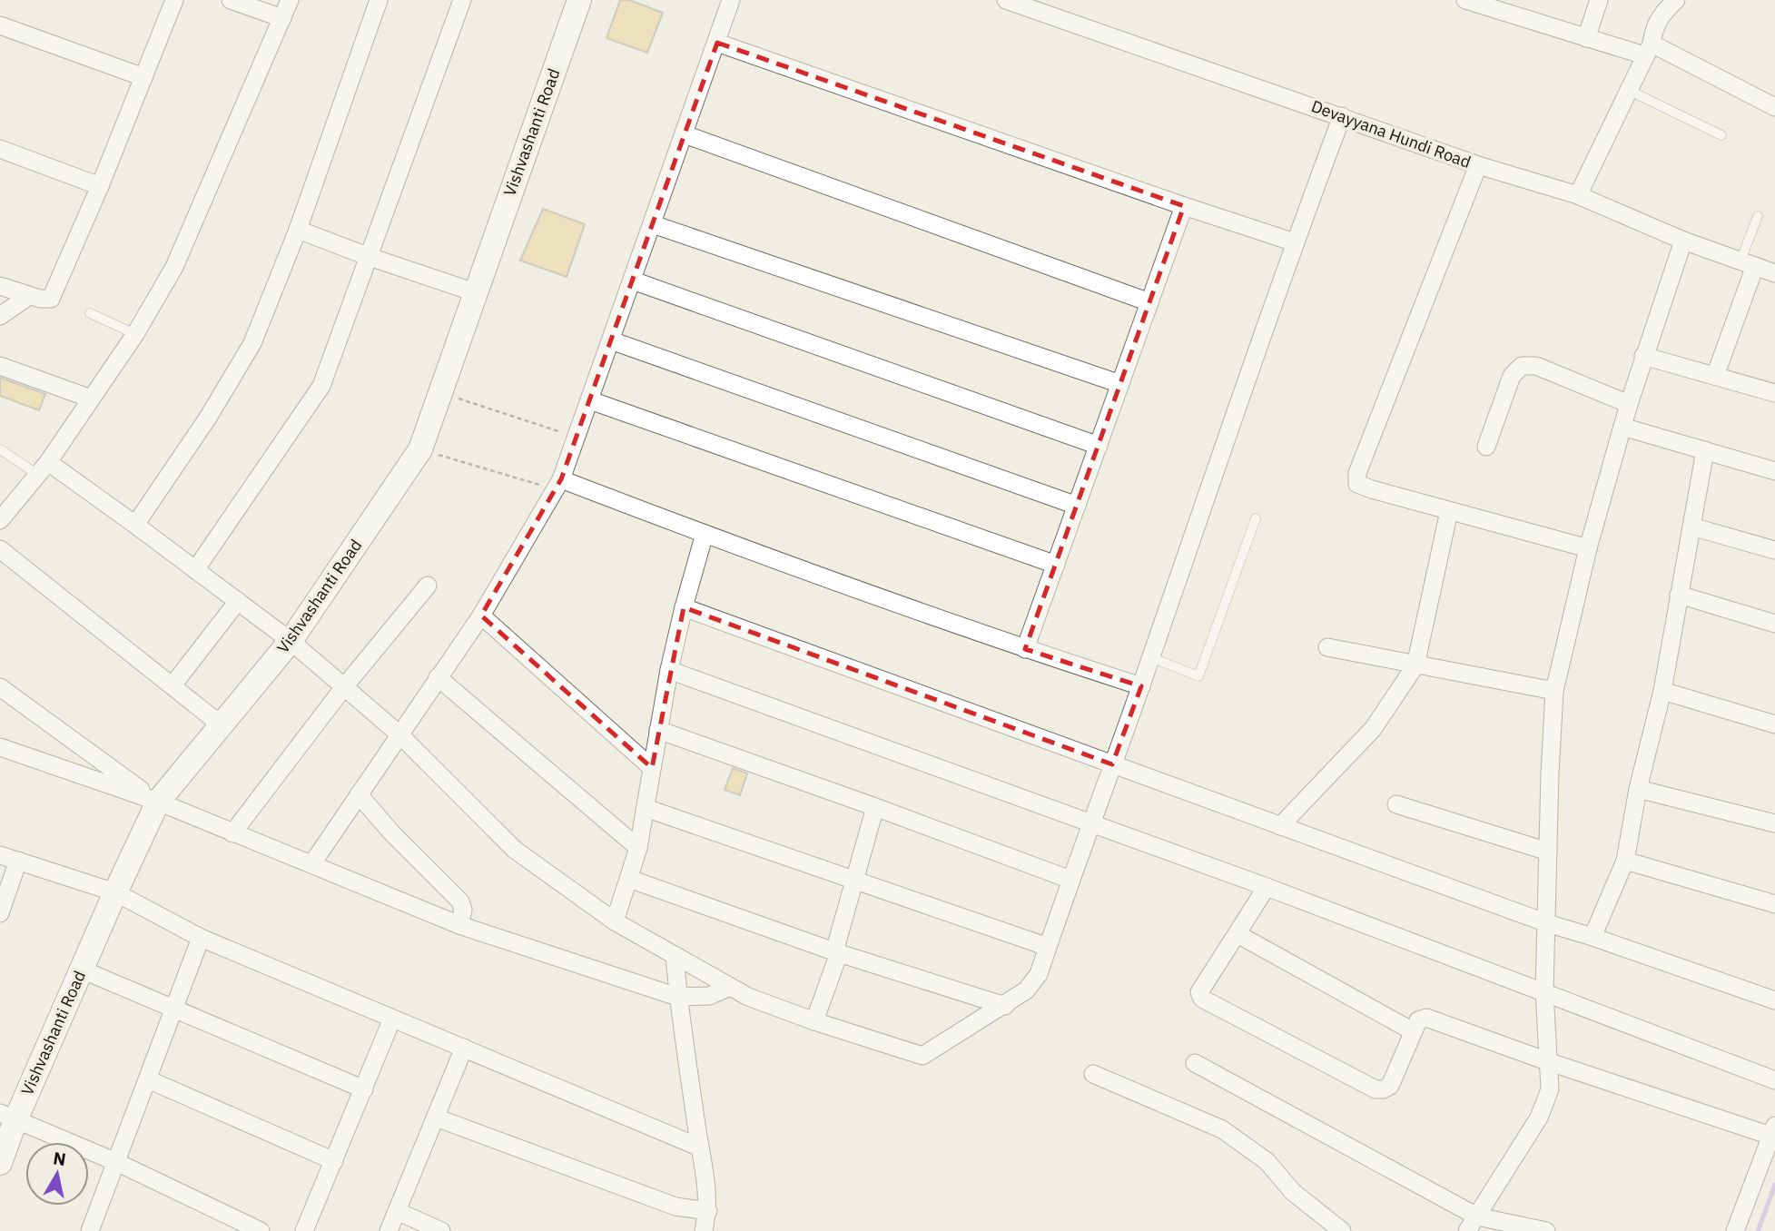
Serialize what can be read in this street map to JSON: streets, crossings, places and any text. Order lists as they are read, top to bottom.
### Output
{
  "streets": {
    "street": ["Vishvashanti Road", "Devayyana Hundi Road"]
  },
  "north": "top"
}
